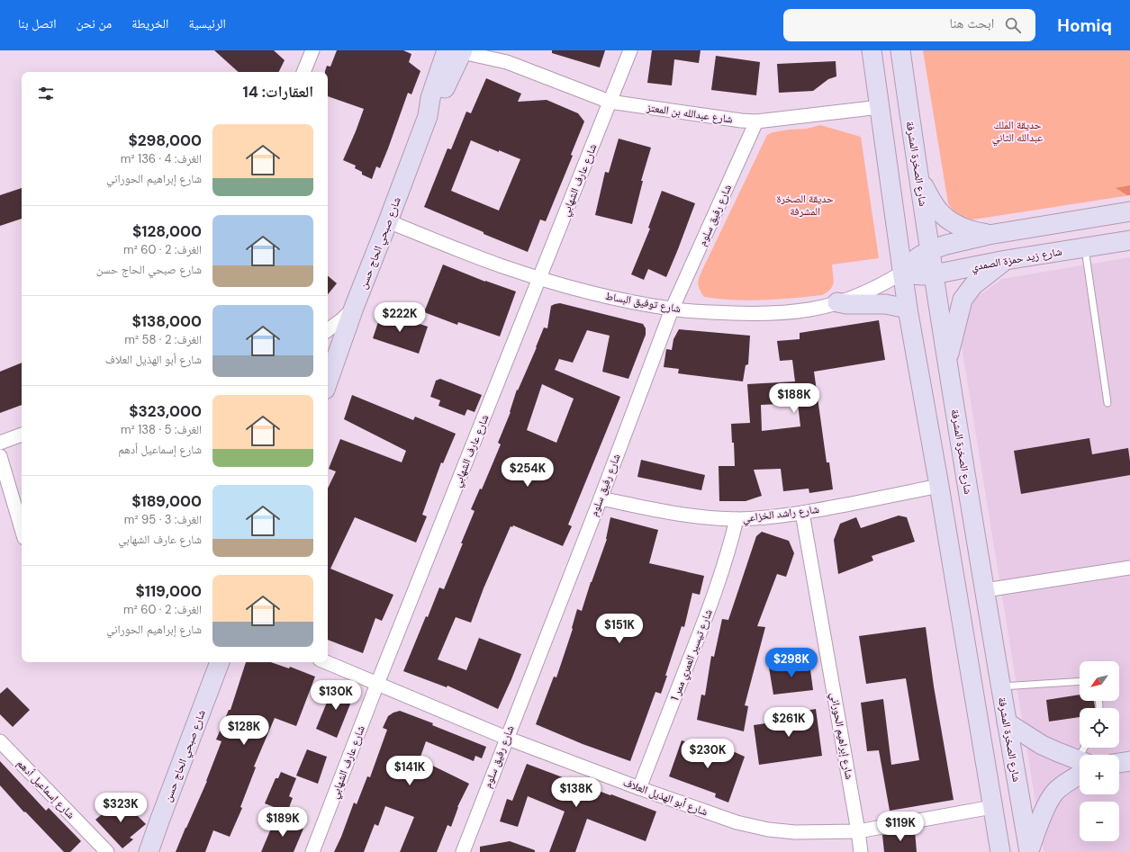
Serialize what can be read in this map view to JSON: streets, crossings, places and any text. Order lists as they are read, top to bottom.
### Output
{
  "streets": {
    "main road": ["شارع الصخرة المشرفة", "شارع صبحي الحاج حسن", "شارع زيد حمزة الصمدي"],
    "street": [
      "شارع عبدالله بن المعتز",
      "شارع عارف الشهابي",
      "شارع رفيق سلوم",
      "شارع توفيق البساط",
      "شارع راشد الخزاعي",
      "شارع تيسير العمري ممر 1",
      "شارع إبراهيم الحوراني",
      "شارع إسماعيل أدهم",
      "شارع أبو الهذيل العلاف"
    ]
  },
  "crossings": [
    ["شارع عبدالله بن المعتز", "شارع عارف الشهابي"],
    ["شارع عبدالله بن المعتز", "شارع رفيق سلوم"],
    ["شارع عبدالله بن المعتز", "شارع صبحي الحاج حسن"],
    ["شارع الصخرة المشرفة", "شارع زيد حمزة الصمدي"],
    ["شارع عارف الشهابي", "شارع توفيق البساط"],
    ["شارع عارف الشهابي", "شارع أبو الهذيل العلاف"],
    ["شارع رفيق سلوم", "شارع توفيق البساط"],
    ["شارع رفيق سلوم", "شارع راشد الخزاعي"],
    ["شارع رفيق سلوم", "شارع أبو الهذيل العلاف"],
    ["شارع صبحي الحاج حسن", "شارع توفيق البساط"],
    ["شارع زيد حمزة الصمدي", "شارع توفيق البساط"],
    ["شارع راشد الخزاعي", "شارع تيسير العمري ممر 1"],
    ["شارع راشد الخزاعي", "شارع إبراهيم الحوراني"],
    ["شارع تيسير العمري ممر 1", "شارع أبو الهذيل العلاف"],
    ["شارع إبراهيم الحوراني", "شارع أبو الهذيل العلاف"]
  ],
  "parks": ["حديقة الملك عبدالله الثاني", "حديقة الصخرة المشرفة"],
  "north": "bottom left",
  "page": {
    "header": "Homiq",
    "search": "ابحث هنا",
    "nav": [
      "الرئيسية",
      "الخريطة",
      "من نحن",
      "اتصل بنا"
    ],
    "heading": "العقارات: 14",
    "list": [
      {
        "name": "$298,000",
        "note": "الغرف: 4 · 136 m² · شارع إبراهيم الحوراني"
      },
      {
        "name": "$128,000",
        "note": "الغرف: 2 · 60 m² · شارع صبحي الحاج حسن"
      },
      {
        "name": "$138,000",
        "note": "الغرف: 2 · 58 m² · شارع أبو الهذيل العلاف"
      },
      {
        "name": "$323,000",
        "note": "الغرف: 5 · 138 m² · شارع إسماعيل أدهم"
      },
      {
        "name": "$189,000",
        "note": "الغرف: 3 · 95 m² · شارع عارف الشهابي"
      },
      {
        "name": "$119,000",
        "note": "الغرف: 2 · 60 m² · شارع إبراهيم الحوراني"
      }
    ],
    "price": [
      "$222K",
      "$188K",
      "$254K",
      "$151K",
      "$298K",
      "$130K",
      "$261K",
      "$128K",
      "$230K",
      "$141K",
      "$138K",
      "$323K",
      "$189K",
      "$119K"
    ],
    "map_buttons": ["+", "−"]
  }
}
